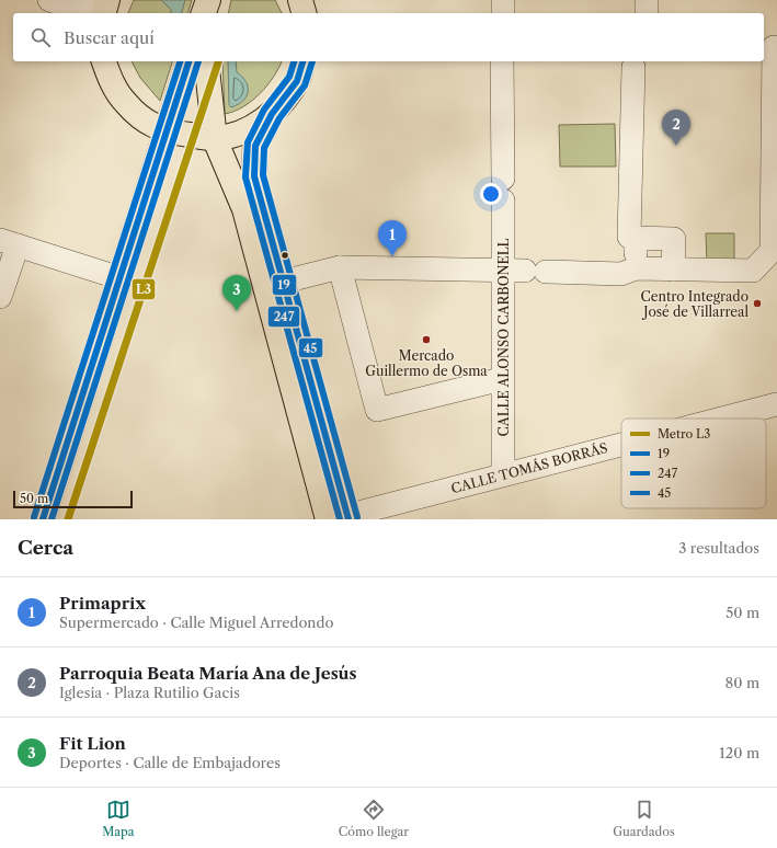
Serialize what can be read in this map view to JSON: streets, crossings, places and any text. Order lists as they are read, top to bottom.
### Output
{
  "streets": {
    "street": ["CALLE ALONSO CARBONELL", "CALLE TOMÁS BORRÁS"]
  },
  "crossings": [
    ["CALLE ALONSO CARBONELL", "CALLE TOMÁS BORRÁS"]
  ],
  "places": ["Centro Integrado José de Villarreal", "Mercado Guillermo de Osma"],
  "lines": [
    "metro line L3",
    "transit line 19",
    "transit line 247",
    "transit line 45"
  ],
  "legend": [
    "Metro L3",
    "19",
    "247",
    "45"
  ],
  "scale_bar": "50 m",
  "page": {
    "search": "Buscar aquí",
    "pins": ["2", "1", "3"],
    "scale": "50 m",
    "heading": ["Cerca", "3 resultados"],
    "list": [
      {
        "mark": "1",
        "name": "Primaprix",
        "note": "Supermercado · Calle Miguel Arredondo",
        "value": "50 m"
      },
      {
        "mark": "2",
        "name": "Parroquia Beata María Ana de Jesús",
        "note": "Iglesia · Plaza Rutilio Gacis",
        "value": "80 m"
      },
      {
        "mark": "3",
        "name": "Fit Lion",
        "note": "Deportes · Calle de Embajadores",
        "value": "120 m"
      }
    ],
    "nav": ["Mapa", "Cómo llegar", "Guardados"]
  }
}
